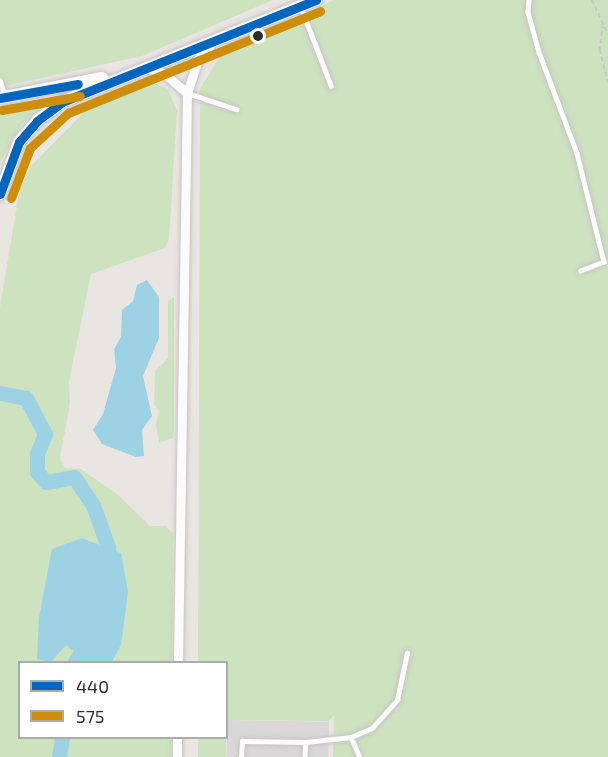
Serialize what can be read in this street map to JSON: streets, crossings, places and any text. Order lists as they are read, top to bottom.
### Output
{
  "lines": ["transit line 440", "transit line 575"],
  "legend": ["440", "575"]
}
